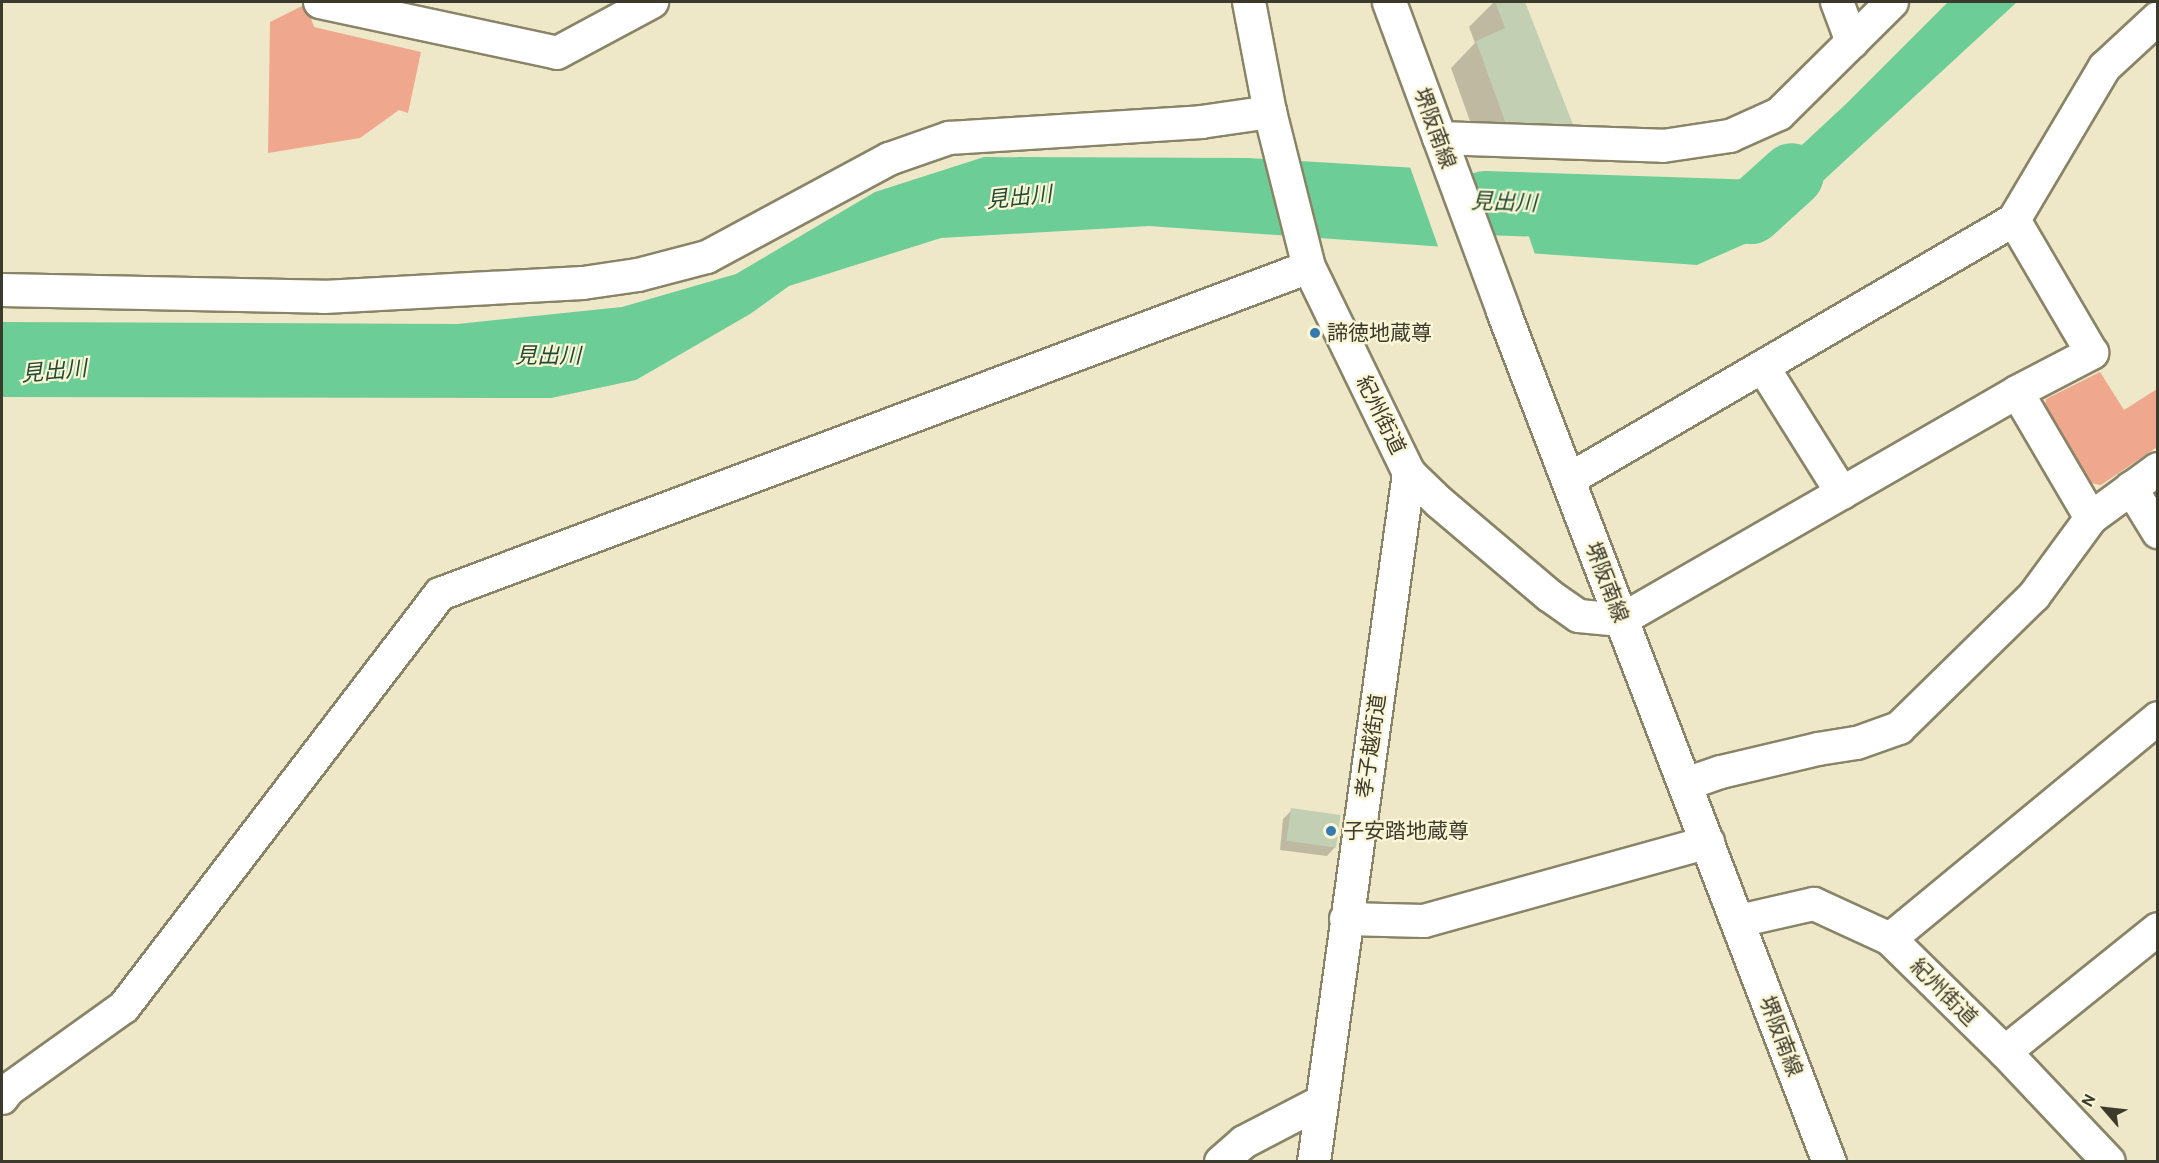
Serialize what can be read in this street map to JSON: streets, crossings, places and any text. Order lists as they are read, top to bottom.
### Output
{
  "streets": {
    "main road": ["堺阪南線"],
    "street": ["紀州街道", "孝子越街道"]
  },
  "crossings": [
    ["堺阪南線", "紀州街道"],
    ["紀州街道", "孝子越街道"]
  ],
  "water": ["見出川"],
  "places": ["諦徳地蔵尊", "子安踏地蔵尊"],
  "north": "top left"
}
